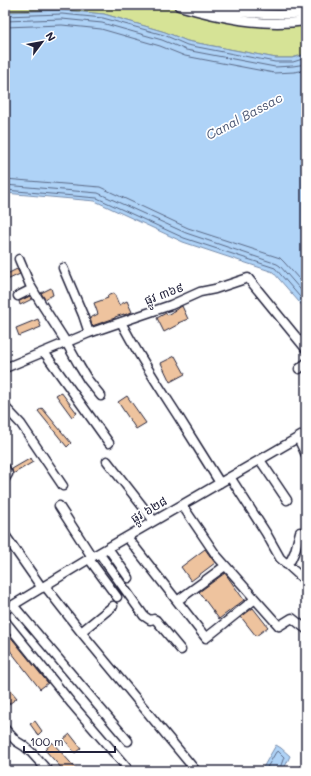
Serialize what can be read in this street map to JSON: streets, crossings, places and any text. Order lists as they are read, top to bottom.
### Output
{
  "streets": {
    "street": ["ផ្លូវ ៣៦៩", "ផ្លូវ ៦២៨"]
  },
  "water": ["Canal Bassac"],
  "scale_bar": "100 m",
  "north": "top right"
}
